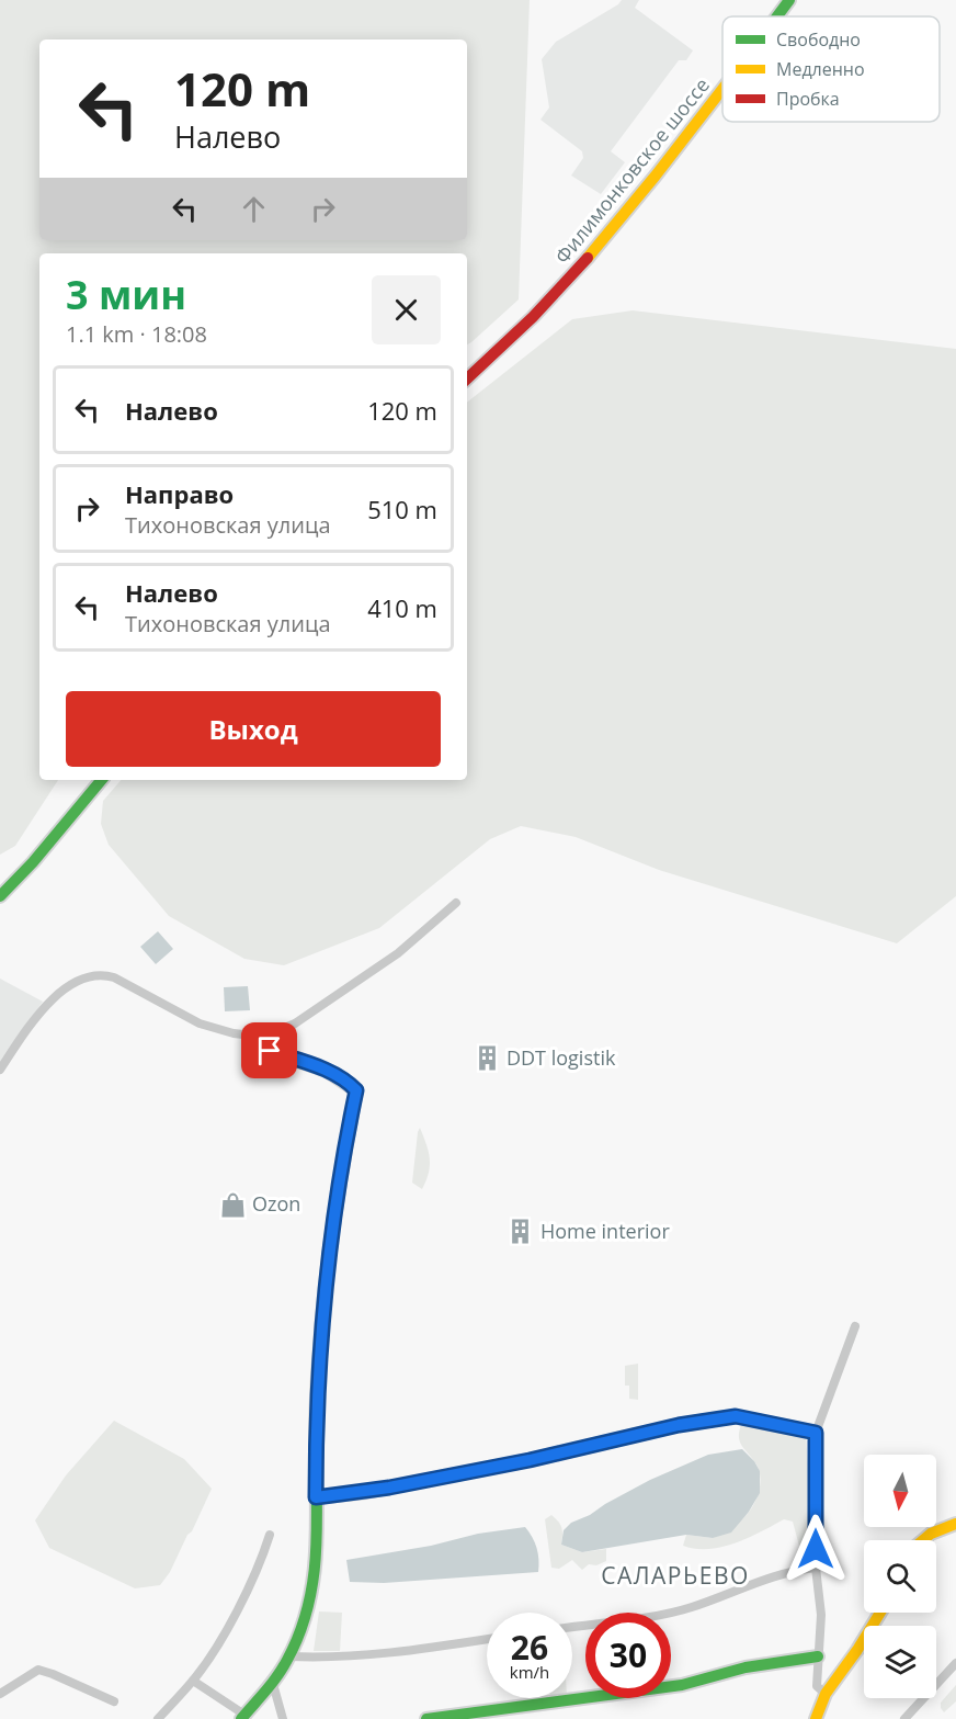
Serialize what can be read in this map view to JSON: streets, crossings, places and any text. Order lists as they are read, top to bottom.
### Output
{
  "streets": {
    "street": ["Филимонковское шоссе"]
  },
  "districts": ["САЛАРЬЕВО"],
  "places": {
    "building": ["DDT logistik", "Home interior"],
    "shop": ["Ozon"]
  },
  "legend": ["Свободно", "Медленно", "Пробка"],
  "north": "bottom",
  "page": {
    "turn": ["120 m", "Налево"],
    "heading": ["3 мин", "1.1 km · 18:08"],
    "list": [
      {
        "name": "Налево",
        "value": "120 m"
      },
      {
        "name": "Направо",
        "note": "Тихоновская улица",
        "value": "510 m"
      },
      {
        "name": "Налево",
        "note": "Тихоновская улица",
        "value": "410 m"
      }
    ],
    "buttons": "Выход",
    "speed": "26 km/h",
    "limit": "30"
  }
}
